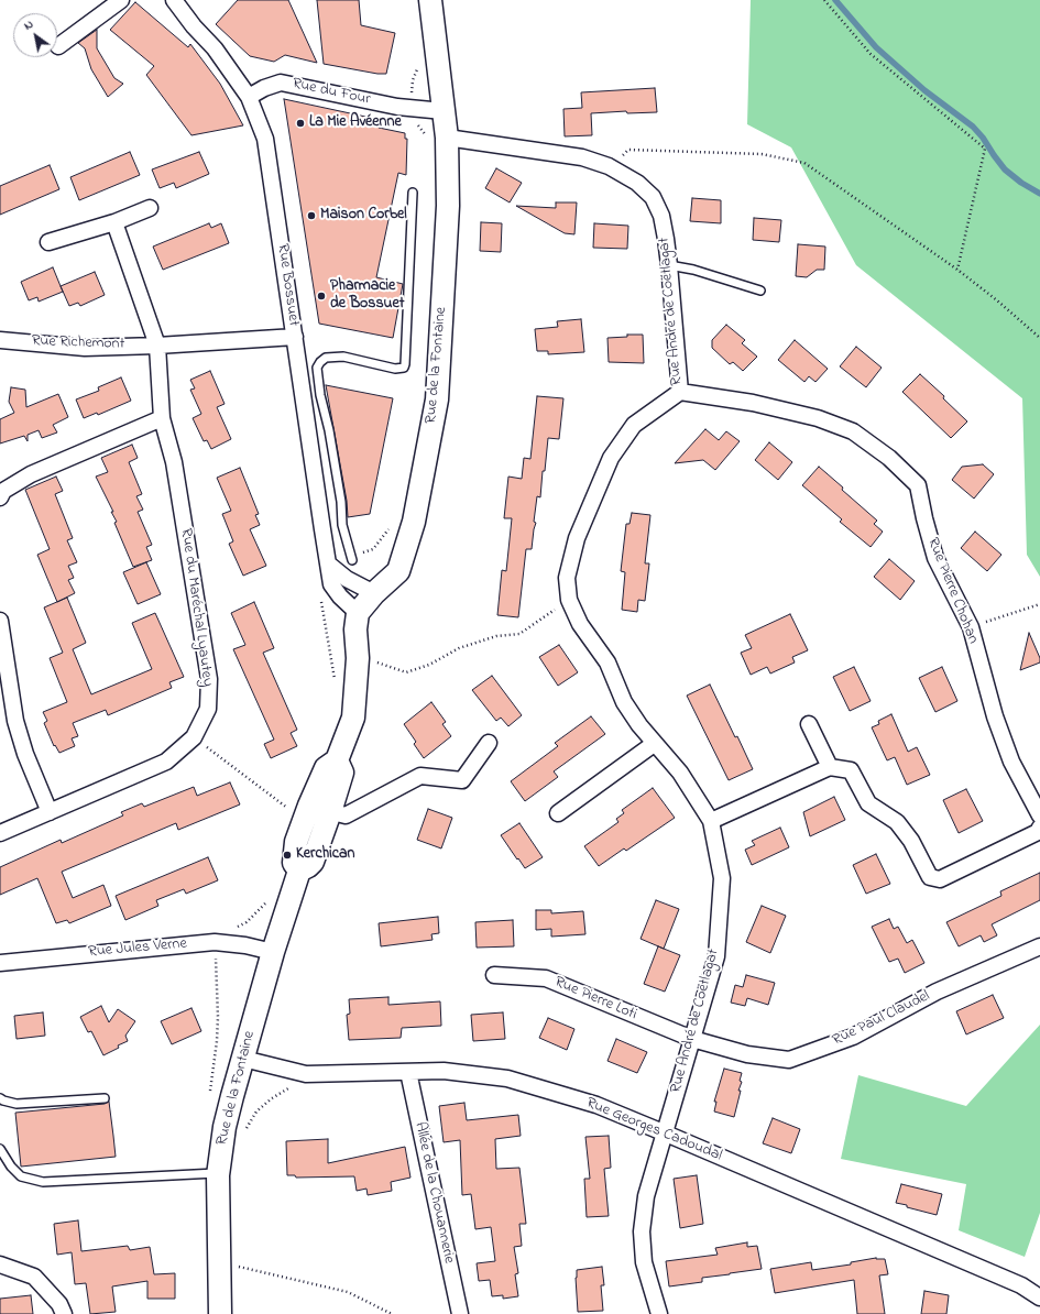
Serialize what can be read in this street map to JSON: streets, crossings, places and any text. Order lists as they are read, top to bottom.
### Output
{
  "streets": {
    "main road": ["Rue de la Fontaine"],
    "street": [
      "Rue du Four",
      "Rue Bossuet",
      "Rue André de Coëtlagat",
      "Rue Richemont",
      "Rue Pierre Chohan",
      "Rue du Maréchal Lyautey",
      "Rue Jules Verne",
      "Rue Pierre Loti",
      "Rue Paul Claudel",
      "Rue Georges Cadoudal",
      "Allée de la Chouannerie"
    ]
  },
  "crossings": [
    ["Rue du Four", "Rue Bossuet"],
    ["Rue du Four", "Rue de la Fontaine"],
    ["Rue Bossuet", "Rue Richemont"],
    ["Rue Bossuet", "Rue de la Fontaine"],
    ["Rue André de Coëtlagat", "Rue de la Fontaine"],
    ["Rue André de Coëtlagat", "Rue Pierre Chohan"],
    ["Rue André de Coëtlagat", "Rue Pierre Loti"],
    ["Rue André de Coëtlagat", "Rue Paul Claudel"],
    ["Rue André de Coëtlagat", "Rue Georges Cadoudal"],
    ["Rue Richemont", "Rue du Maréchal Lyautey"],
    ["Rue de la Fontaine", "Rue Jules Verne"],
    ["Rue de la Fontaine", "Rue Georges Cadoudal"],
    ["Rue Pierre Loti", "Rue Paul Claudel"],
    ["Rue Georges Cadoudal", "Allée de la Chouannerie"]
  ],
  "places": [
    "La Mie Avéenne",
    "Maison Corbel",
    "Pharmacie de Bossuet",
    "Kerchican"
  ],
  "north": "top left"
}
